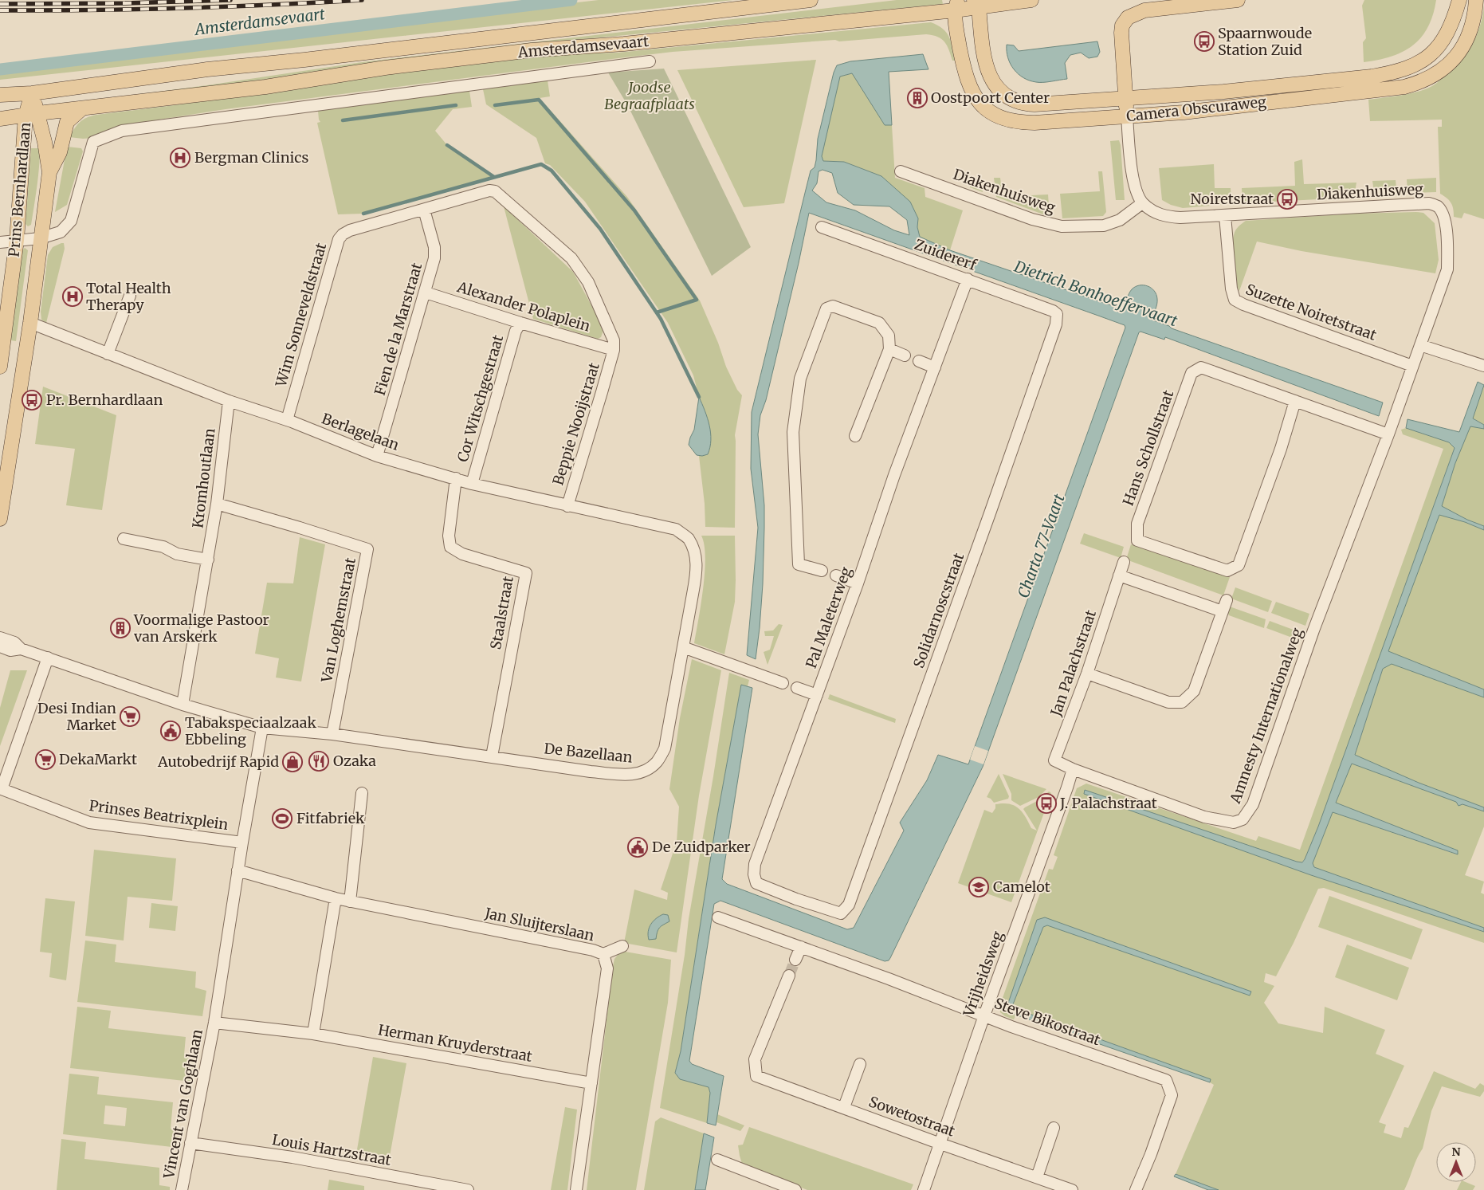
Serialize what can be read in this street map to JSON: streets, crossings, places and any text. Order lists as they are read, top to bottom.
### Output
{
  "streets": {
    "main road": ["Amsterdamsevaart", "Camera Obscuraweg", "Prins Bernhardlaan"],
    "street": [
      "Diakenhuisweg",
      "Zuidererf",
      "Alexander Polaplein",
      "Suzette Noiretstraat",
      "Wim Sonneveldstraat",
      "Fien de la Marstraat",
      "Cor Witschgestraat",
      "Beppie Nooijstraat",
      "Berlagelaan",
      "Hans Schollstraat",
      "Kromhoutlaan",
      "Solidarnoscstraat",
      "Staalstraat",
      "Pal Maleterweg",
      "Van Loghemstraat",
      "Jan Palachstraat",
      "Amnesty Internationalweg",
      "De Bazellaan",
      "Prinses Beatrixplein",
      "Jan Sluijterslaan",
      "Vrijheidsweg",
      "Steve Bikostraat",
      "Herman Kruyderstraat",
      "Vincent van Goghlaan",
      "Sowetostraat",
      "Louis Hartzstraat"
    ]
  },
  "crossings": [
    ["Amsterdamsevaart", "Camera Obscuraweg"],
    ["Amsterdamsevaart", "Prins Bernhardlaan"],
    ["Prins Bernhardlaan", "Berlagelaan"],
    ["Diakenhuisweg", "Suzette Noiretstraat"],
    ["Zuidererf", "Solidarnoscstraat"],
    ["Zuidererf", "Pal Maleterweg"],
    ["Alexander Polaplein", "Wim Sonneveldstraat"],
    ["Alexander Polaplein", "Fien de la Marstraat"],
    ["Alexander Polaplein", "Cor Witschgestraat"],
    ["Alexander Polaplein", "Beppie Nooijstraat"],
    ["Wim Sonneveldstraat", "Fien de la Marstraat"],
    ["Wim Sonneveldstraat", "Beppie Nooijstraat"],
    ["Wim Sonneveldstraat", "Berlagelaan"],
    ["Fien de la Marstraat", "Berlagelaan"],
    ["Cor Witschgestraat", "Berlagelaan"],
    ["Beppie Nooijstraat", "Berlagelaan"],
    ["Berlagelaan", "Kromhoutlaan"],
    ["Berlagelaan", "Staalstraat"],
    ["Berlagelaan", "De Bazellaan"],
    ["Kromhoutlaan", "Van Loghemstraat"],
    ["Solidarnoscstraat", "Pal Maleterweg"],
    ["Staalstraat", "De Bazellaan"],
    ["Van Loghemstraat", "De Bazellaan"],
    ["Jan Palachstraat", "Amnesty Internationalweg"],
    ["Amnesty Internationalweg", "Vrijheidsweg"],
    ["Prinses Beatrixplein", "Jan Sluijterslaan"],
    ["Prinses Beatrixplein", "Vincent van Goghlaan"],
    ["Jan Sluijterslaan", "Herman Kruyderstraat"],
    ["Jan Sluijterslaan", "Vincent van Goghlaan"],
    ["Vrijheidsweg", "Steve Bikostraat"],
    ["Vrijheidsweg", "Sowetostraat"],
    ["Herman Kruyderstraat", "Vincent van Goghlaan"],
    ["Vincent van Goghlaan", "Louis Hartzstraat"]
  ],
  "water": ["Amsterdamsevaart", "Dietrich Bonhoeffervaart", "Charta 77-Vaart"],
  "parks": ["Joodse Begraafplaats"],
  "places": {
    "bus stop": [
      "Spaarnwoude Station Zuid",
      "Noiretstraat",
      "Pr. Bernhardlaan",
      "J. Palachstraat"
    ],
    "building": ["Oostpoort Center", "Voormalige Pastoor van Arskerk"],
    "hospital": ["Bergman Clinics", "Total Health Therapy"],
    "supermarket": ["Desi Indian Market", "DekaMarkt"],
    "public building": ["Tabakspeciaalzaak Ebbeling", "De Zuidparker"],
    "restaurant": ["Ozaka"],
    "shop": ["Autobedrijf Rapid"],
    "sports": ["Fitfabriek"],
    "school or university": ["Camelot"]
  },
  "north": "top"
}
